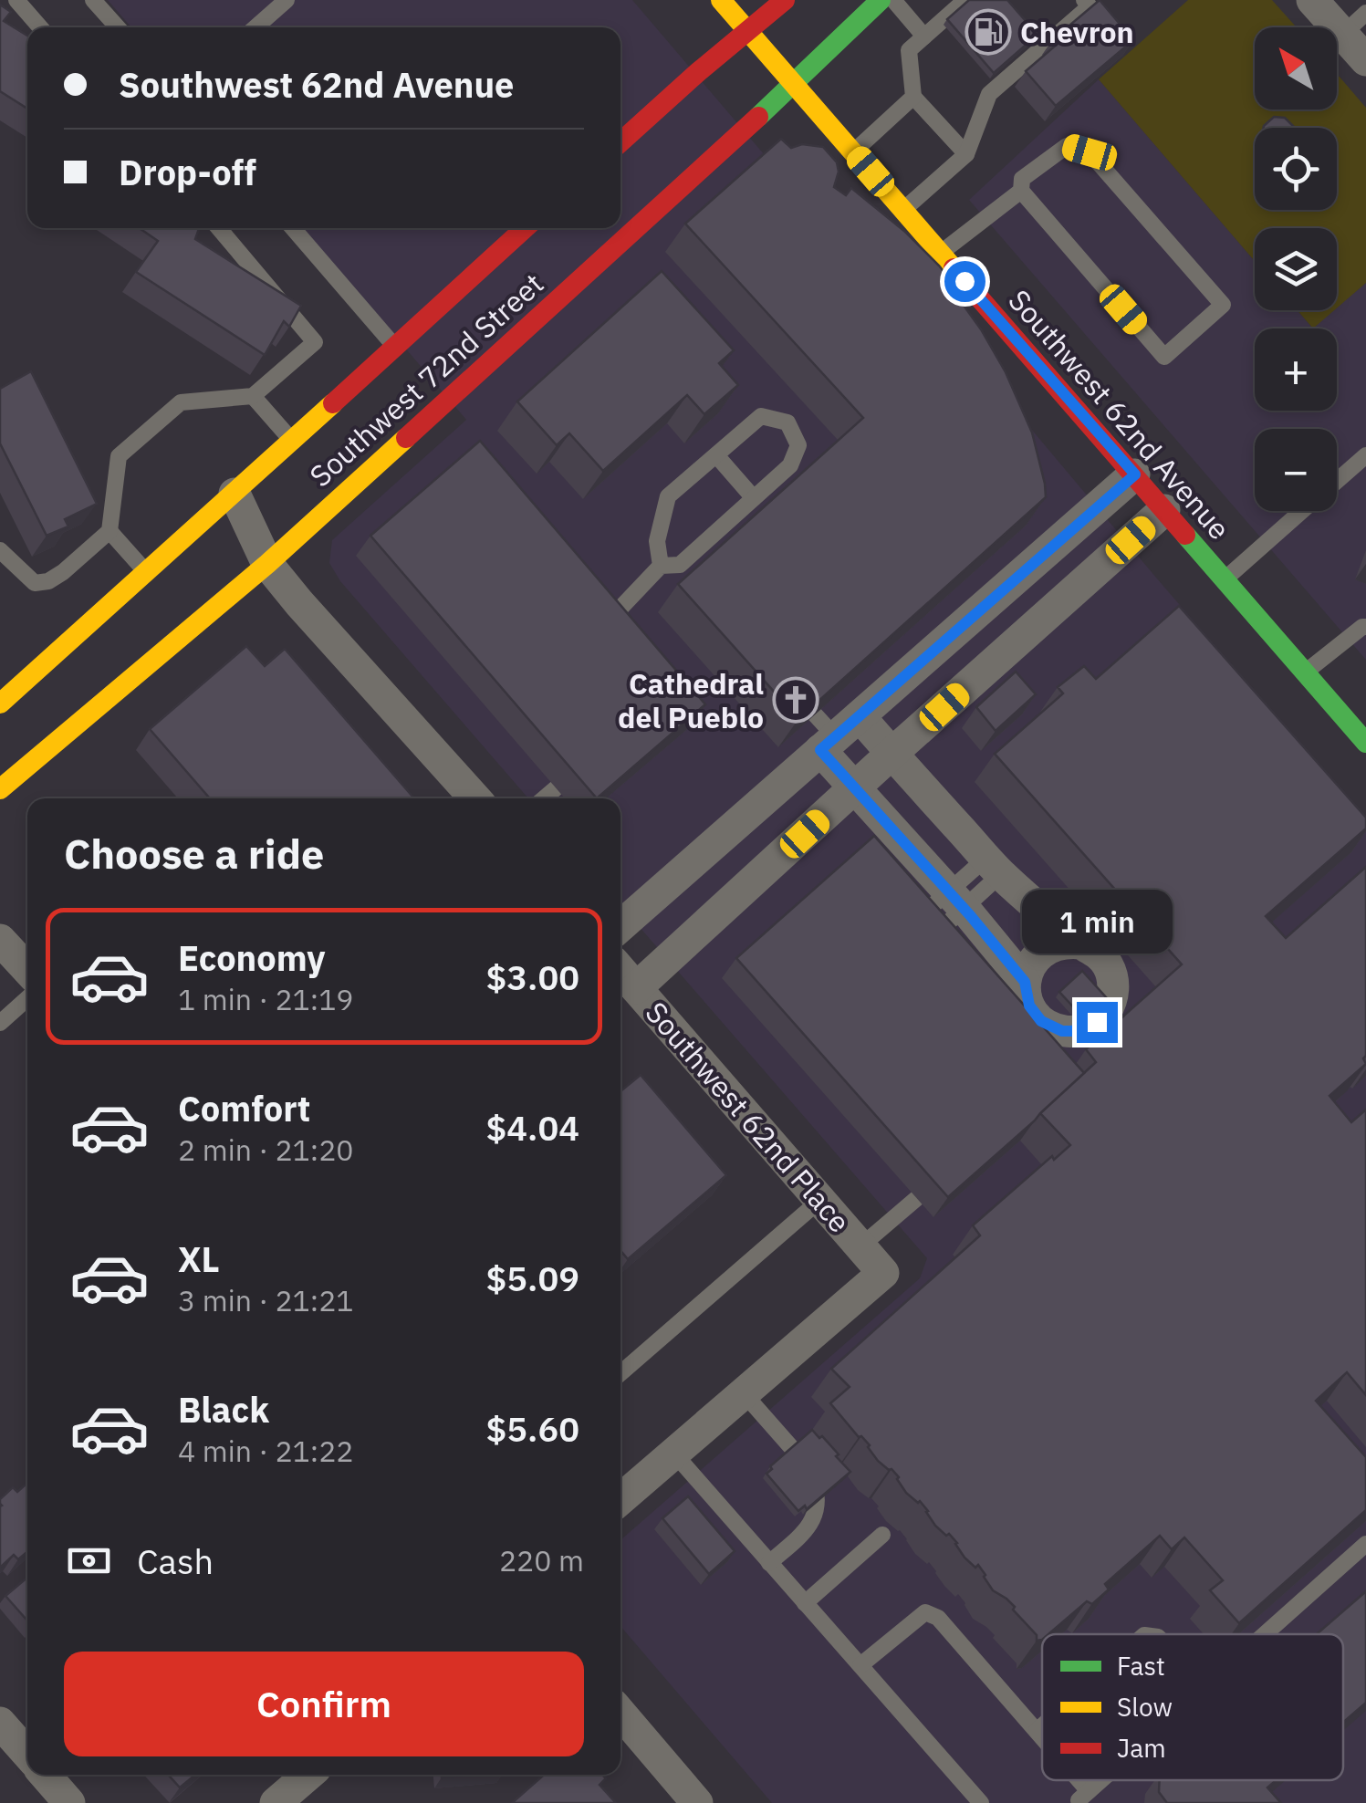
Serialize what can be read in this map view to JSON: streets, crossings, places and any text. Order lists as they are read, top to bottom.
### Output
{
  "streets": {
    "main road": ["Southwest 72nd Street", "Southwest 62nd Avenue"],
    "street": ["Southwest 62nd Place"]
  },
  "crossings": [
    ["Southwest 72nd Street", "Southwest 62nd Avenue"]
  ],
  "places": {
    "fuel station": ["Chevron"],
    "church": ["Cathedral del Pueblo"]
  },
  "legend": ["Fast", "Slow", "Jam"],
  "north": "top left",
  "page": {
    "map_buttons": ["+", "−"],
    "banner": ["Southwest 62nd Avenue", "Drop-off"],
    "heading": "Choose a ride",
    "bubble": "1 min",
    "list": [
      {
        "name": "Economy",
        "note": "1 min · 21:19",
        "value": "$3.00"
      },
      {
        "name": "Comfort",
        "note": "2 min · 21:20",
        "value": "$4.04"
      },
      {
        "name": "XL",
        "note": "3 min · 21:21",
        "value": "$5.09"
      },
      {
        "name": "Black",
        "note": "4 min · 21:22",
        "value": "$5.60"
      }
    ],
    "pay": ["Cash", "220 m"],
    "buttons": "Confirm"
  }
}
